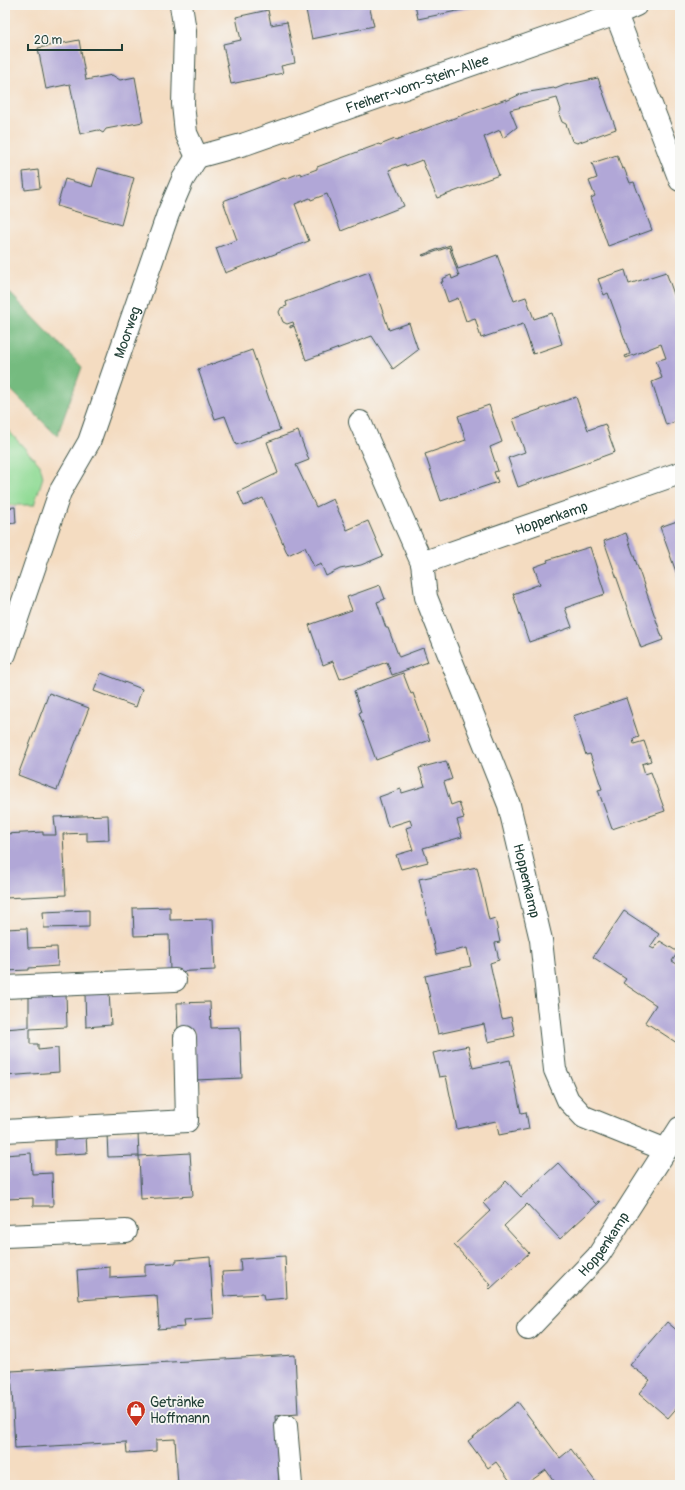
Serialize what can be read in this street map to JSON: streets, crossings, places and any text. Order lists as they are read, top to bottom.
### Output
{
  "streets": {
    "street": ["Freiherr-vom-Stein-Allee", "Moorweg", "Hoppenkamp"]
  },
  "crossings": [
    ["Freiherr-vom-Stein-Allee", "Moorweg"]
  ],
  "places": {
    "shop": ["Getränke Hoffmann"]
  },
  "scale_bar": "20 m"
}
